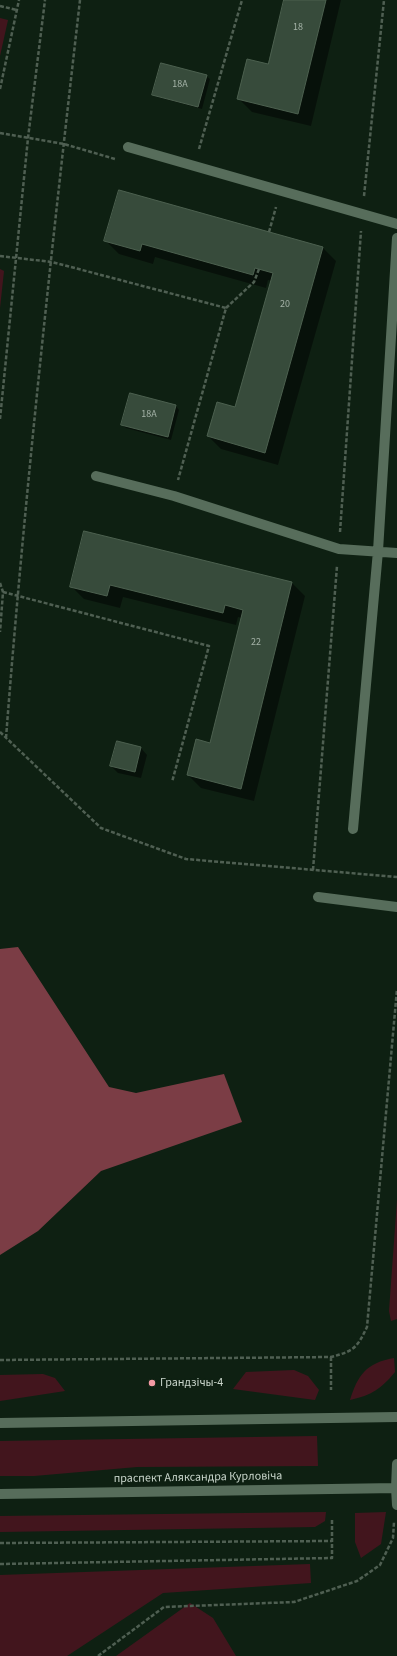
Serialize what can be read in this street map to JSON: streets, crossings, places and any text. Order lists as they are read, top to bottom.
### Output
{
  "streets": {
    "street": ["праспект Аляксандра Курловіча"]
  },
  "places": ["Грандзічы-4"],
  "house_numbers": [
    "18",
    "18А",
    "20",
    "18А",
    "22"
  ]
}
